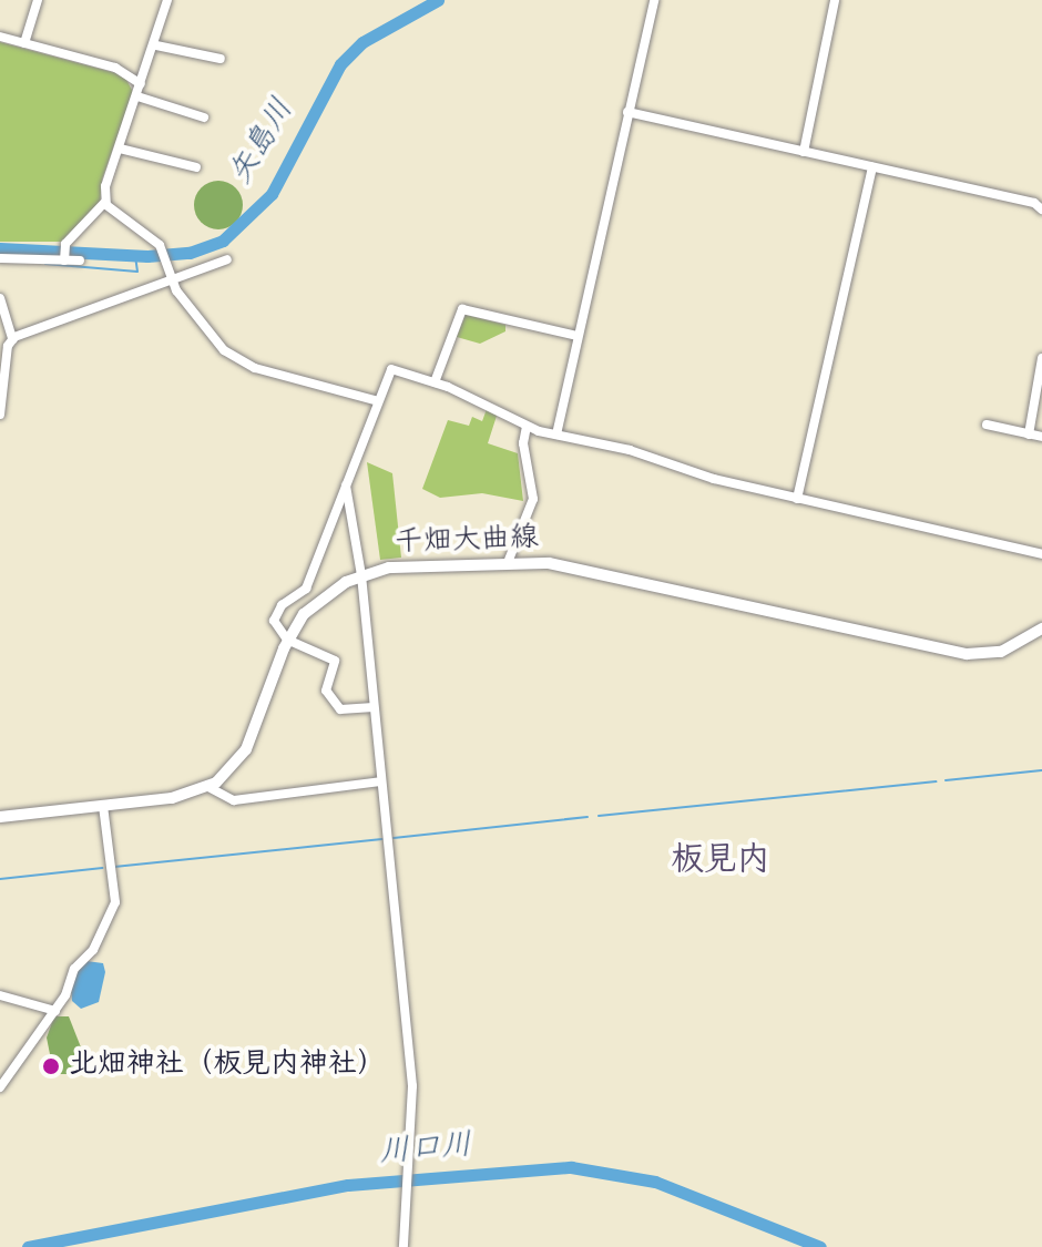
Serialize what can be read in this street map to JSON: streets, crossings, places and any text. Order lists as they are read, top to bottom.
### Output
{
  "streets": {
    "main road": ["千畑大曲線"]
  },
  "districts": ["板見内"],
  "water": ["矢島川", "川口川"],
  "places": ["北畑神社（板見内神社）"]
}
